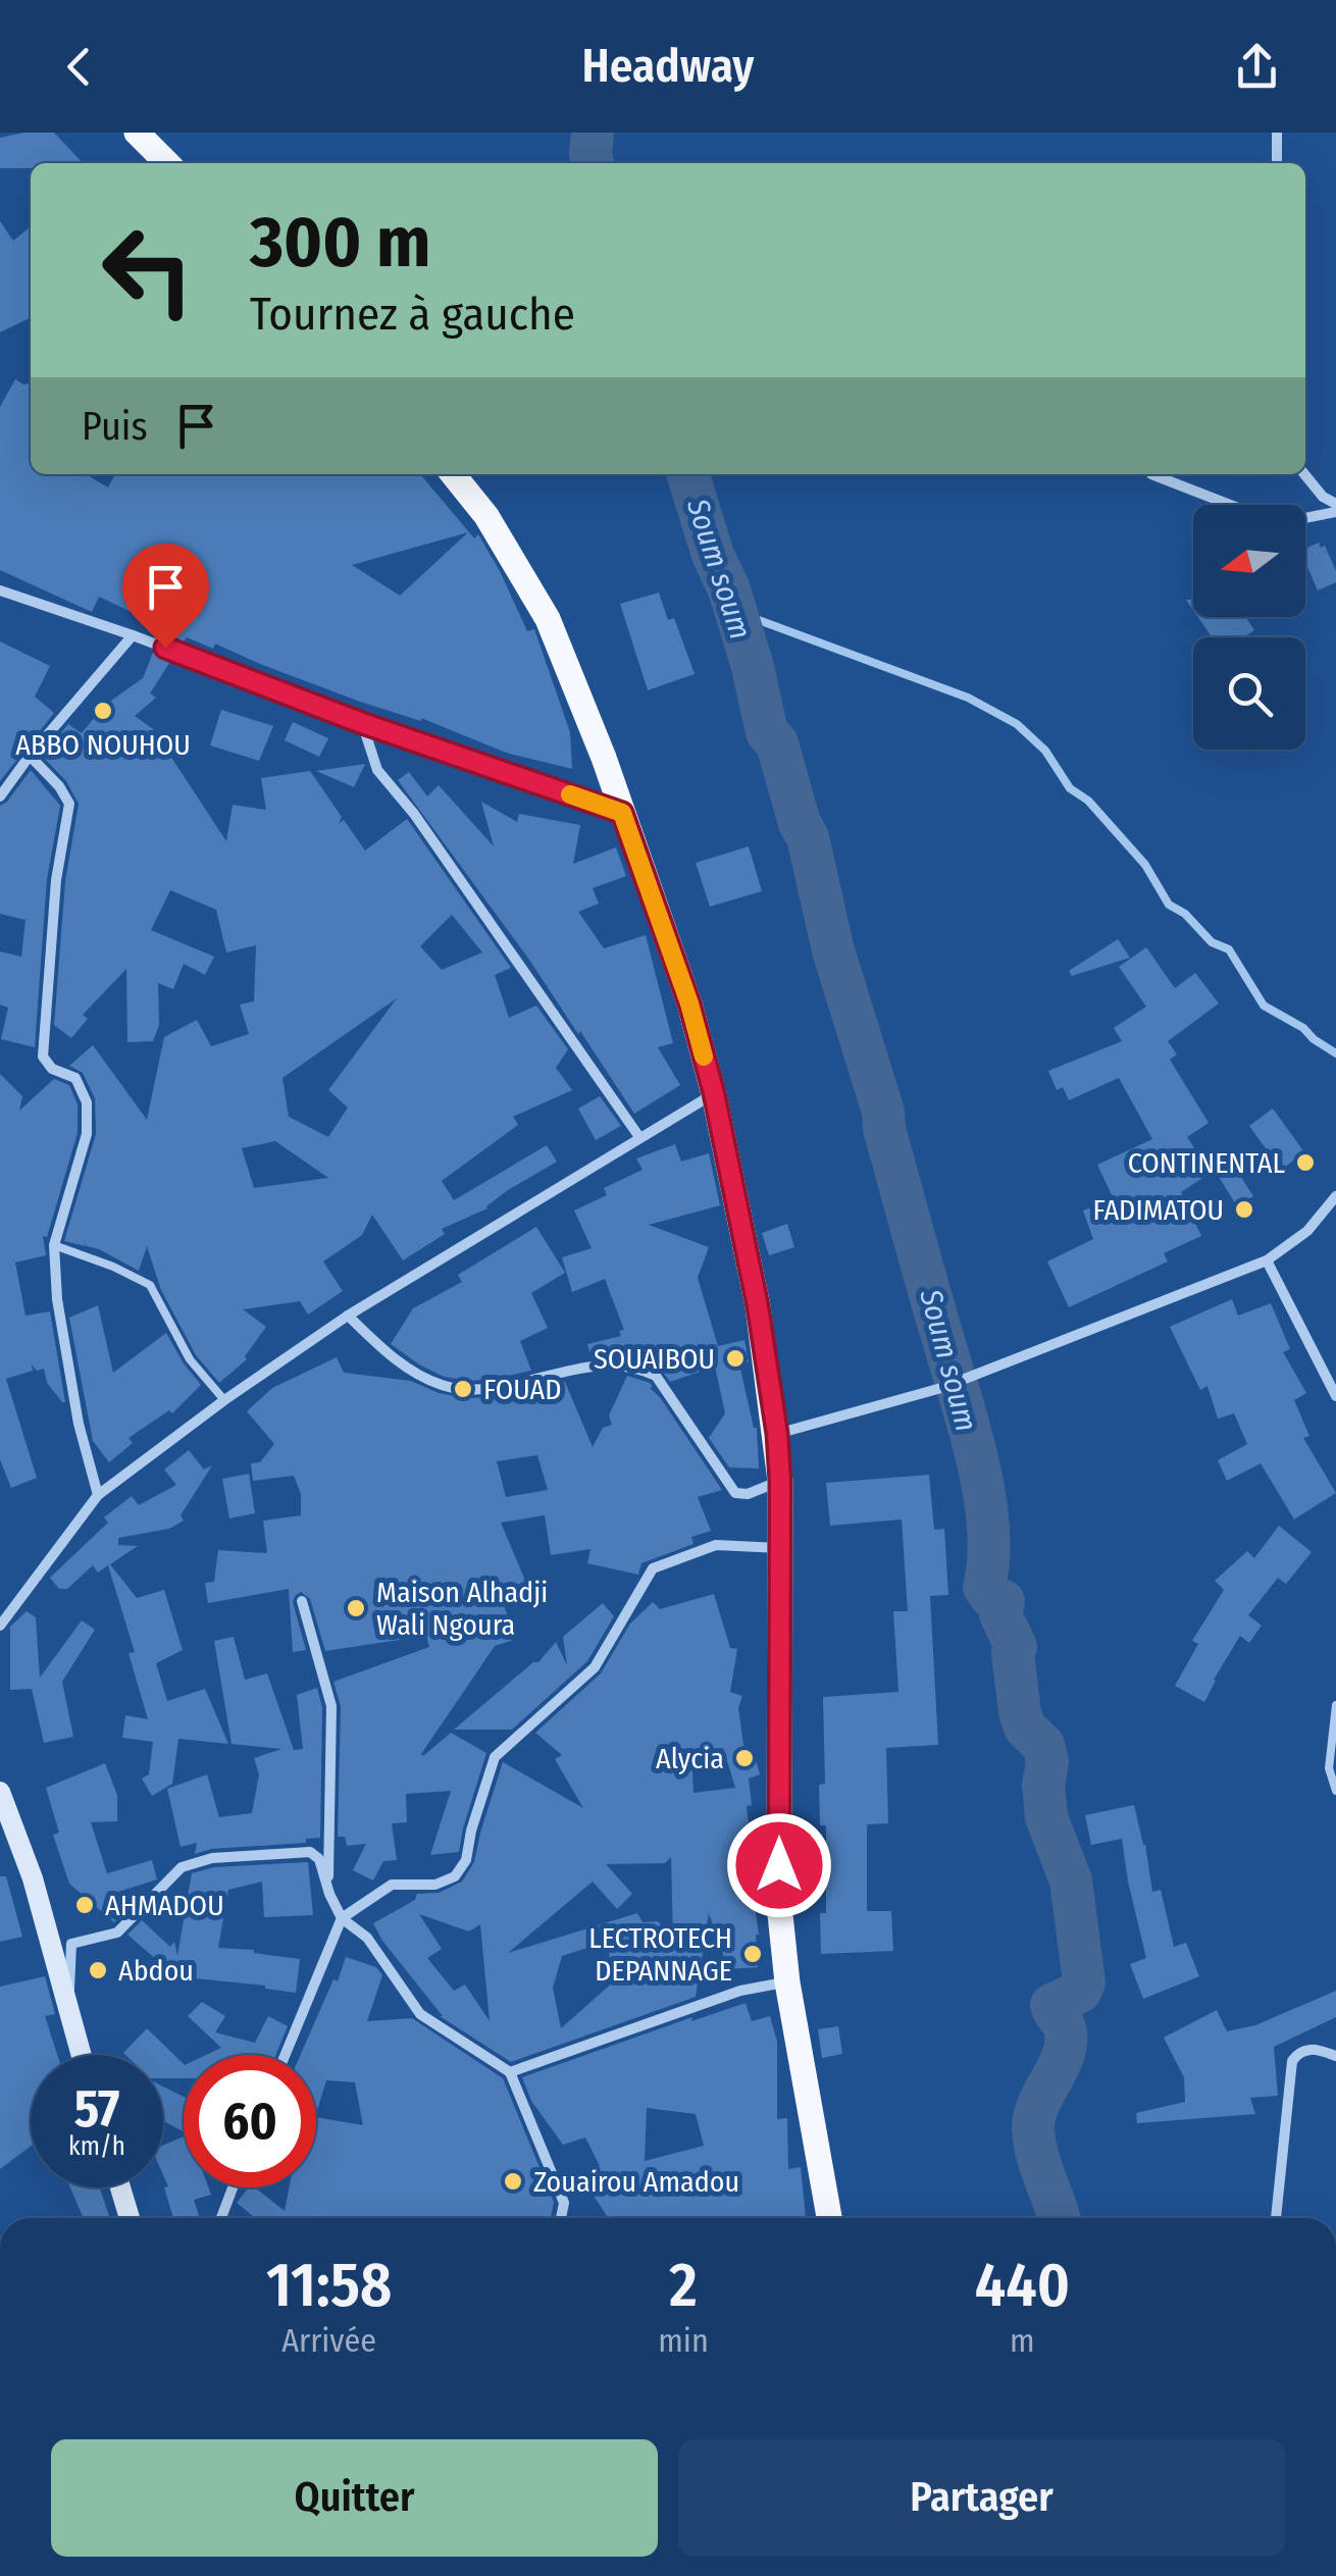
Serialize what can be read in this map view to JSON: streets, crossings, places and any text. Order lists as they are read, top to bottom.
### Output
{
  "water": ["Soum soum"],
  "places": [
    "ABBO NOUHOU",
    "CONTINENTAL",
    "FADIMATOU",
    "SOUAIBOU",
    "FOUAD",
    "Maison Alhadji Wali Ngoura",
    "Alycia",
    "AHMADOU",
    "LECTROTECH DEPANNAGE",
    "Abdou",
    "Zouairou Amadou"
  ],
  "north": "left",
  "page": {
    "header": "Headway",
    "turn": ["300 m", "Tournez à gauche"],
    "then": "Puis",
    "speed": "57 km/h",
    "limit": "60",
    "eta": [
      "11:58",
      "Arrivée",
      "2",
      "min",
      "440",
      "m"
    ],
    "buttons": ["Quitter", "Partager"]
  }
}
